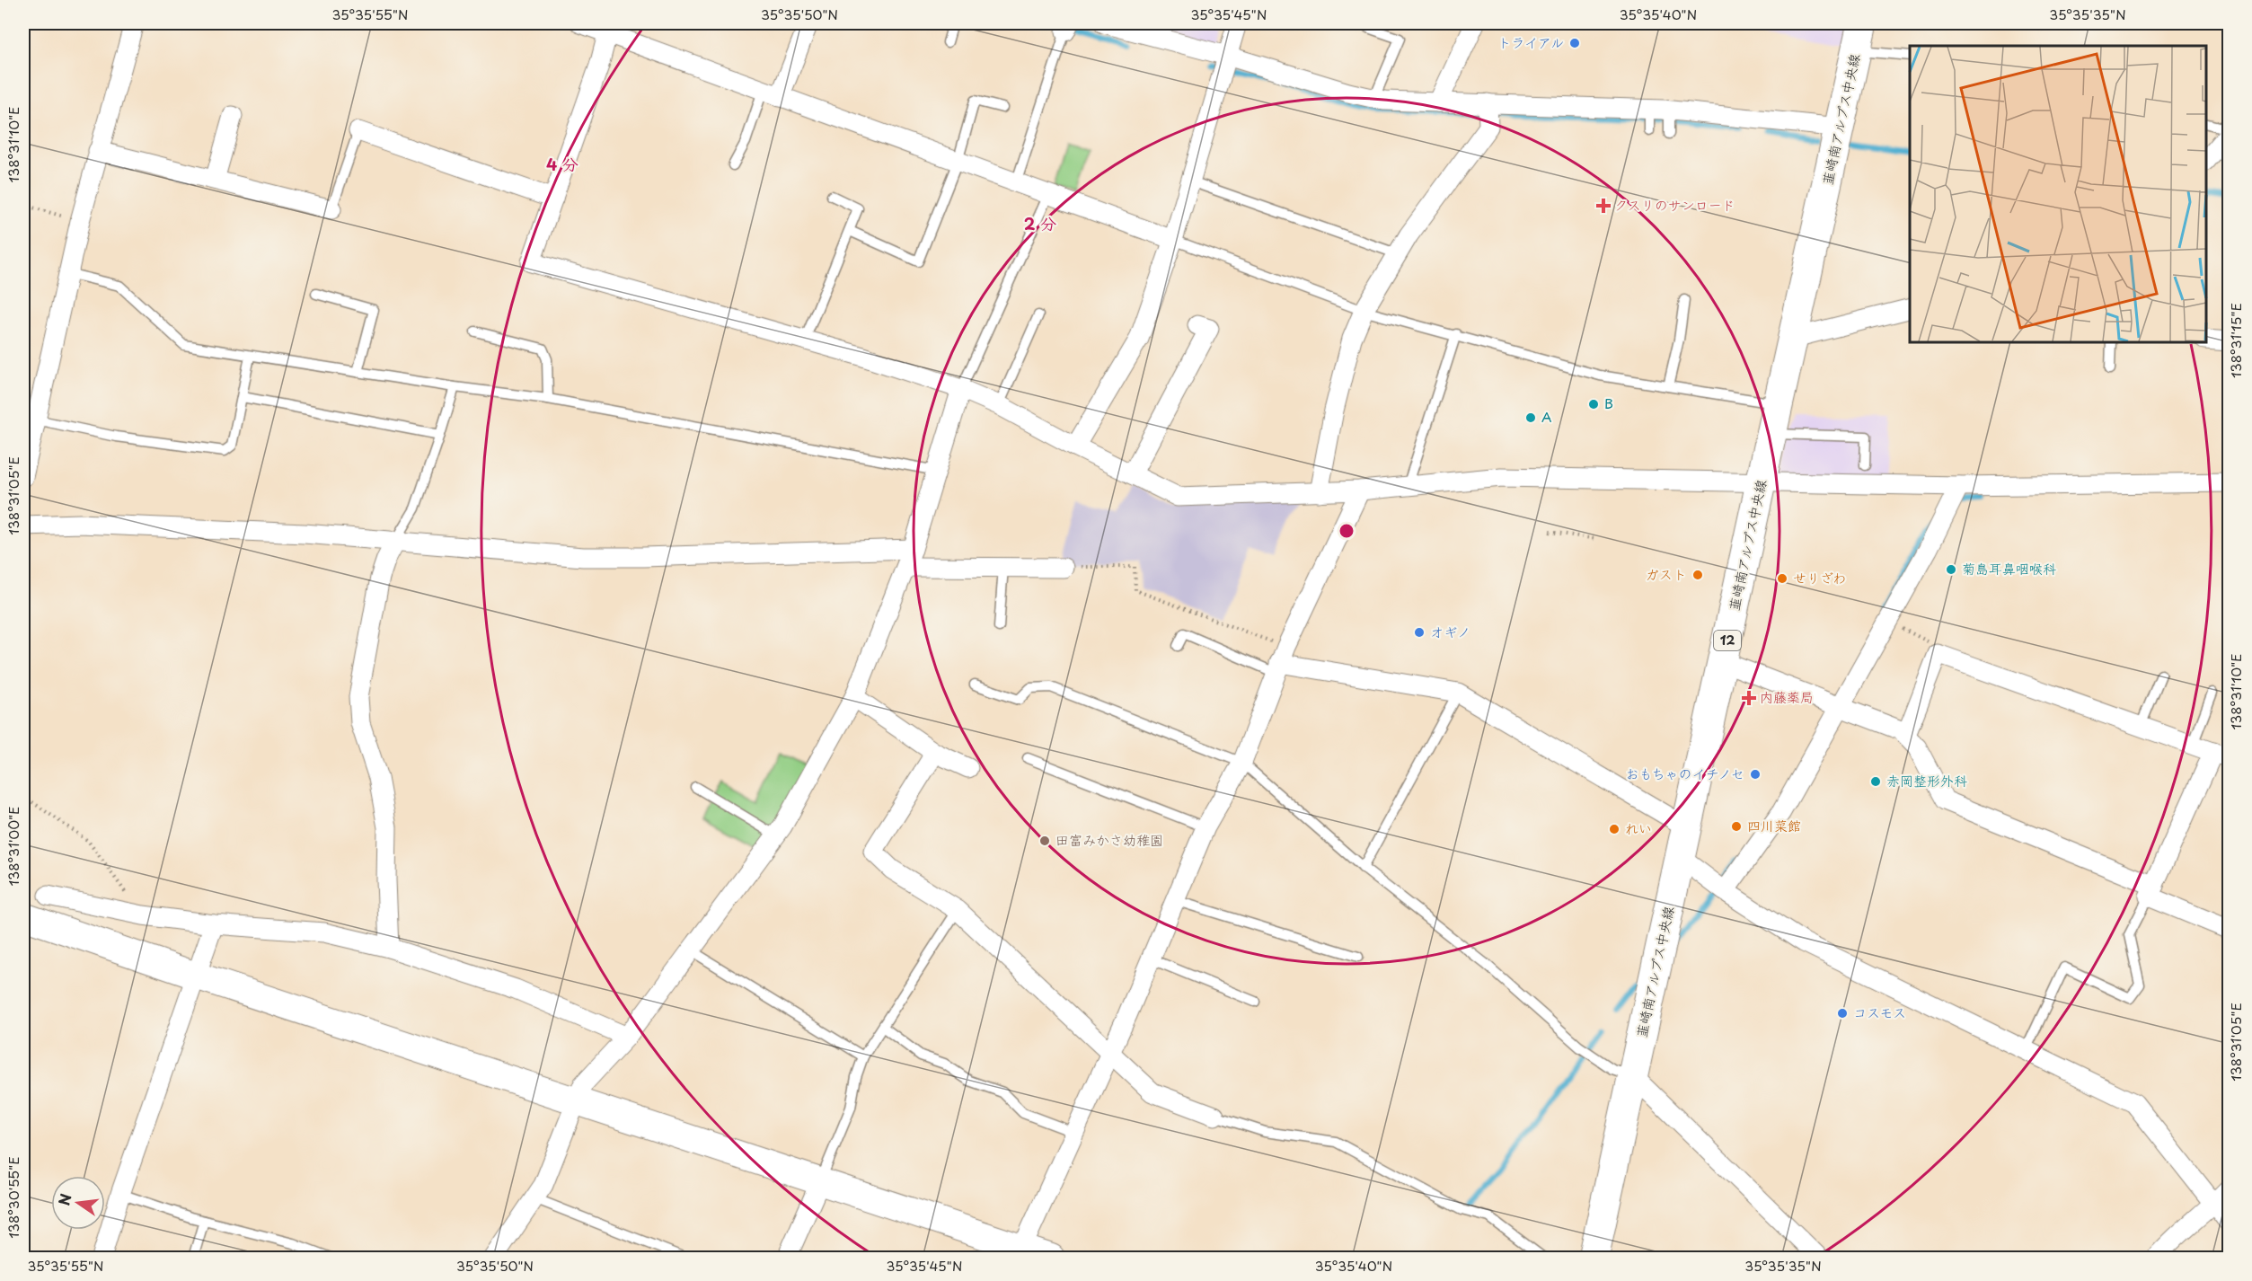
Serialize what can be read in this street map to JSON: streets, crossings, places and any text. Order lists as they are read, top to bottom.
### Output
{
  "streets": {
    "main road": ["韮崎南アルプス中央線", "12"]
  },
  "places": {
    "other": [
      "トライアル",
      "B",
      "A",
      "菊島耳鼻咽喉科",
      "ガスト",
      "せりざわ",
      "オギノ",
      "おもちゃのイチノセ",
      "赤岡整形外科",
      "四川菜館",
      "れい",
      "田富みかさ幼稚園",
      "コスモス"
    ],
    "health": ["クスリのサンロード", "内藤薬局"]
  },
  "north": "left",
  "coordinates": [
    "35°35'55\"N",
    "35°35'50\"N",
    "35°35'45\"N",
    "35°35'40\"N",
    "35°35'35\"N",
    "138°31'10\"E",
    "138°31'15\"E",
    "138°31'05\"E",
    "138°31'00\"E",
    "138°30'55\"E"
  ],
  "rings": ["4 分", "2 分"]
}
